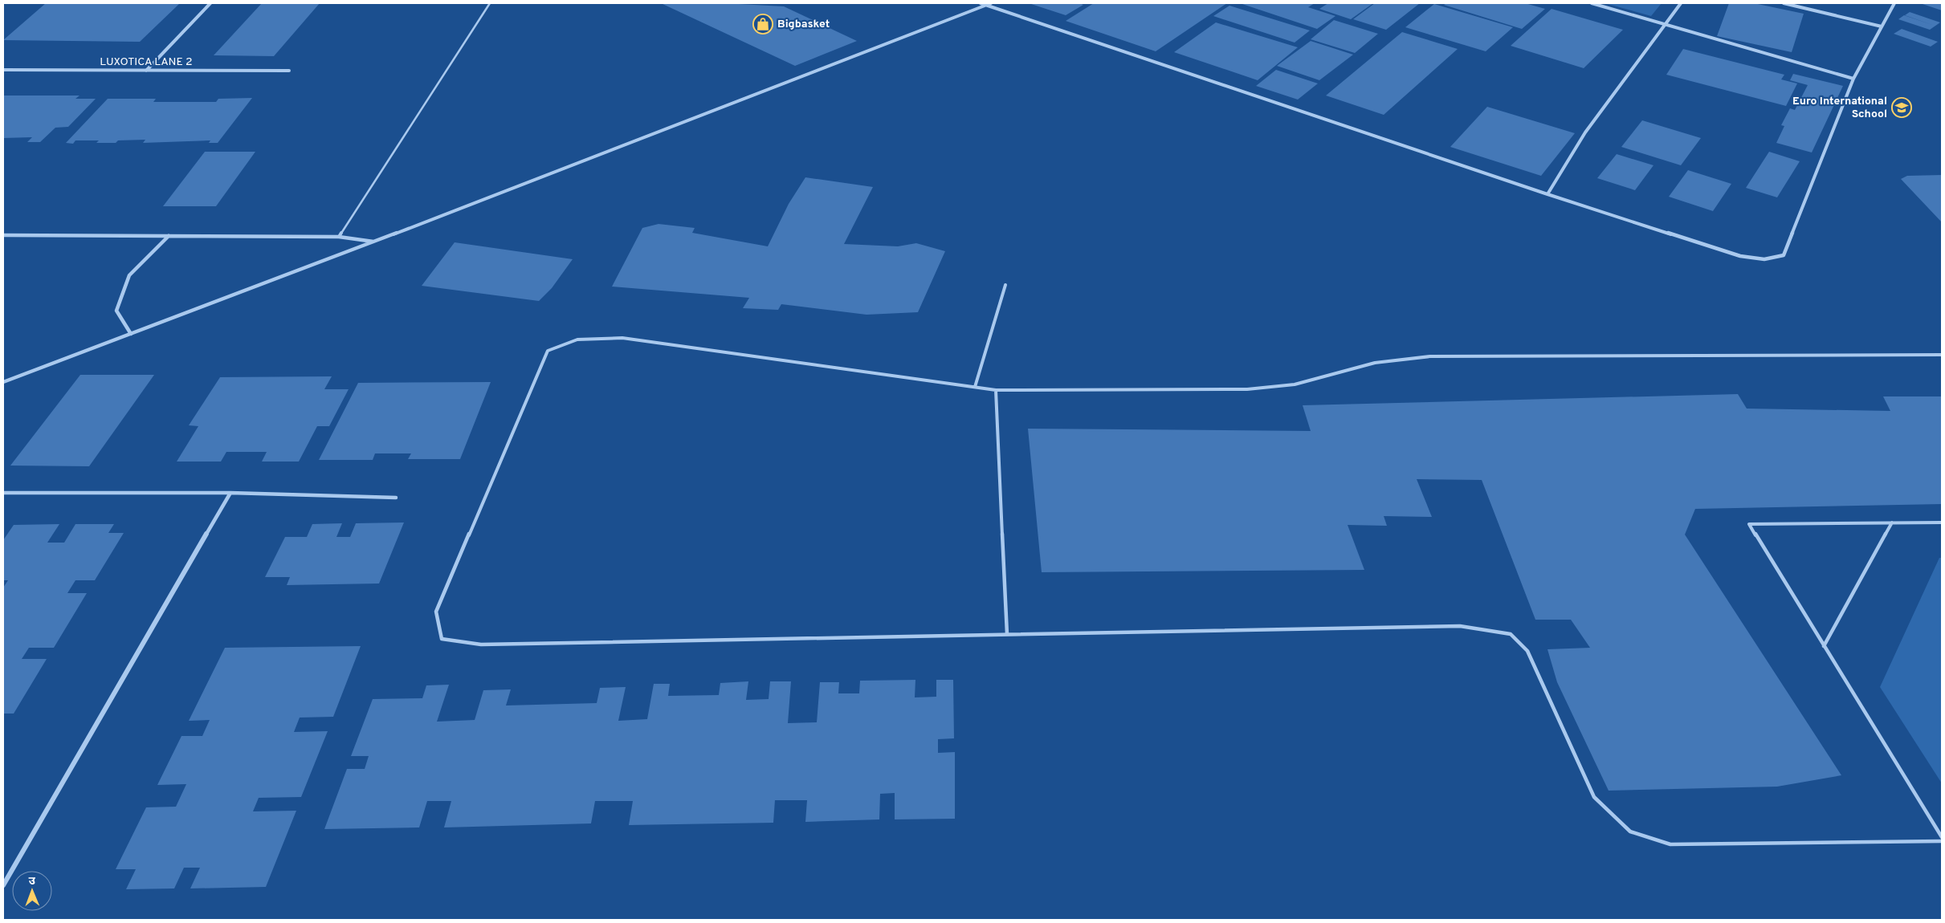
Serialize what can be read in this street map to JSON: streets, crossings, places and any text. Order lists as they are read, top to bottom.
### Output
{
  "streets": {
    "street": ["LUXOTICA LANE 2"]
  },
  "places": {
    "shop": ["Bigbasket"],
    "school or university": ["Euro International School"]
  },
  "north": "top"
}
